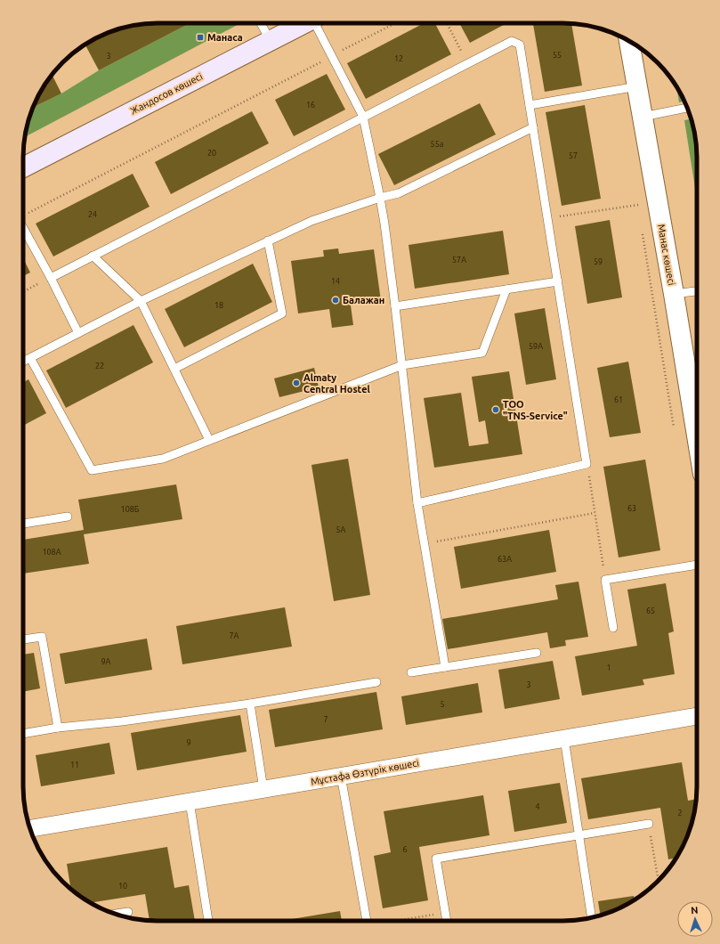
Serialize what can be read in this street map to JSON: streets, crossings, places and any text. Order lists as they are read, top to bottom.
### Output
{
  "streets": {
    "main road": ["Жандосов көшесі"],
    "street": ["Манас көшесі", "Мұстафа Өзтүрік көшесі"]
  },
  "places": {
    "transit": ["Манаса"],
    "other": ["Балажан", "Almaty Central Hostel", "ТОО \"TNS-Service\""]
  },
  "house_numbers": [
    "55",
    "3",
    "12",
    "16",
    "55а",
    "20",
    "57",
    "24",
    "57А",
    "59",
    "14",
    "18",
    "59А",
    "22",
    "61",
    "63",
    "108Б",
    "5А",
    "108А",
    "63А",
    "65",
    "7А",
    "9А",
    "1",
    "3",
    "5",
    "7",
    "9",
    "11",
    "4",
    "2",
    "6",
    "10"
  ],
  "north": "top"
}
